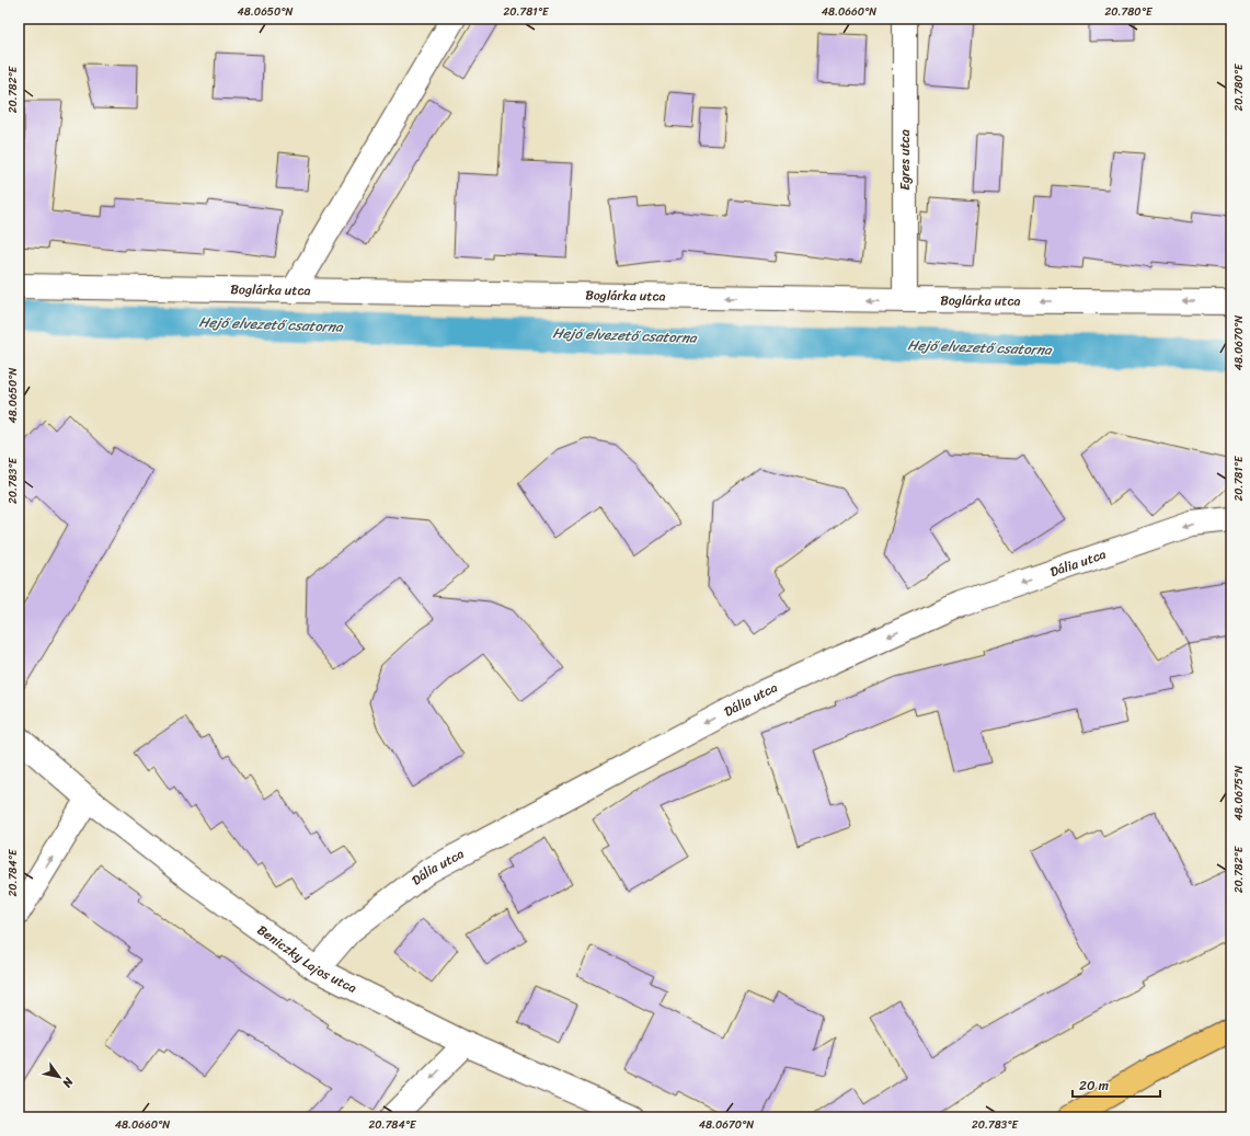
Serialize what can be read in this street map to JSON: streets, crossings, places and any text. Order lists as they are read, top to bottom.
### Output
{
  "streets": {
    "street": [
      "Egres utca",
      "Boglárka utca",
      "Dália utca",
      "Beniczky Lajos utca"
    ]
  },
  "crossings": [
    ["Egres utca", "Boglárka utca"],
    ["Dália utca", "Beniczky Lajos utca"]
  ],
  "one_way": ["Boglárka utca", "Dália utca"],
  "water": ["Hejő elvezető csatorna"],
  "scale_bar": "20 m",
  "north": "bottom right",
  "coordinates": [
    "48.0650°N",
    "20.781°E",
    "48.0660°N",
    "20.780°E",
    "20.782°E",
    "48.0670°N",
    "20.783°E",
    "48.0675°N",
    "20.784°E"
  ]
}
